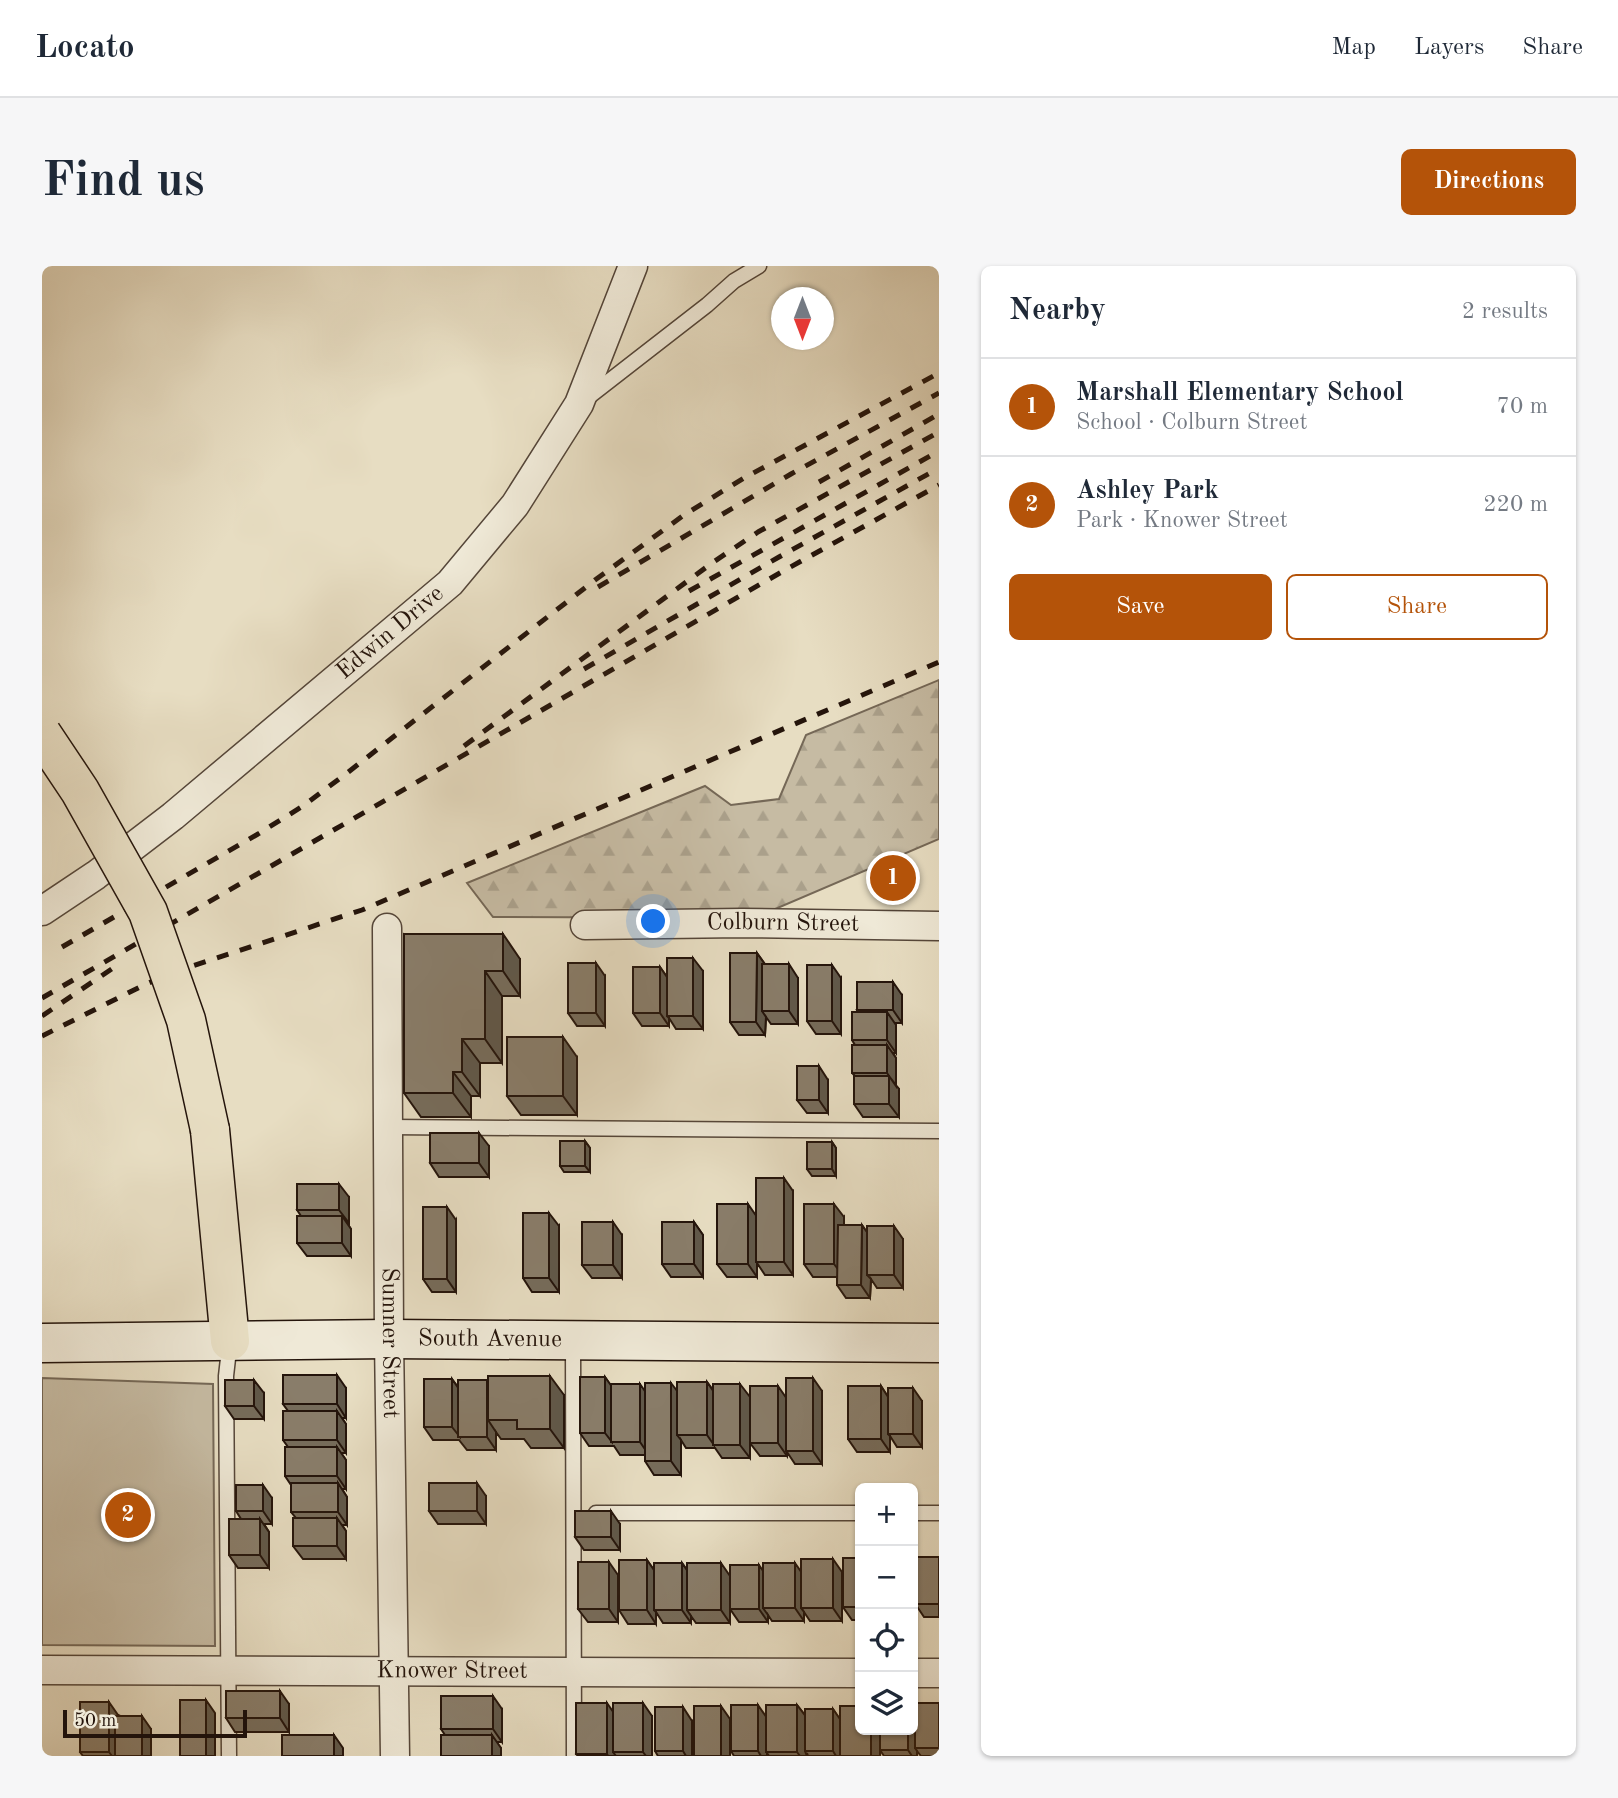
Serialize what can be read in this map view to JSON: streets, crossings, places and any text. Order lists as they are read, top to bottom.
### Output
{
  "streets": {
    "street": [
      "Edwin Drive",
      "Colburn Street",
      "South Avenue",
      "Sumner Street",
      "Knower Street"
    ]
  },
  "crossings": [
    ["South Avenue", "Sumner Street"],
    ["Sumner Street", "Knower Street"]
  ],
  "scale_bar": "50 m",
  "north": "bottom",
  "page": {
    "header": "Locato",
    "nav": ["Map", "Layers", "Share"],
    "buttons": [
      "Directions",
      ["Save", "Share"]
    ],
    "title": "Find us",
    "heading": ["Nearby", "2 results"],
    "list": [
      {
        "mark": "1",
        "name": "Marshall Elementary School",
        "note": "School · Colburn Street",
        "value": "70 m"
      },
      {
        "mark": "2",
        "name": "Ashley Park",
        "note": "Park · Knower Street",
        "value": "220 m"
      }
    ],
    "pins": ["1", "2"],
    "map_buttons": ["+", "−"],
    "scale": "50 m"
  }
}
